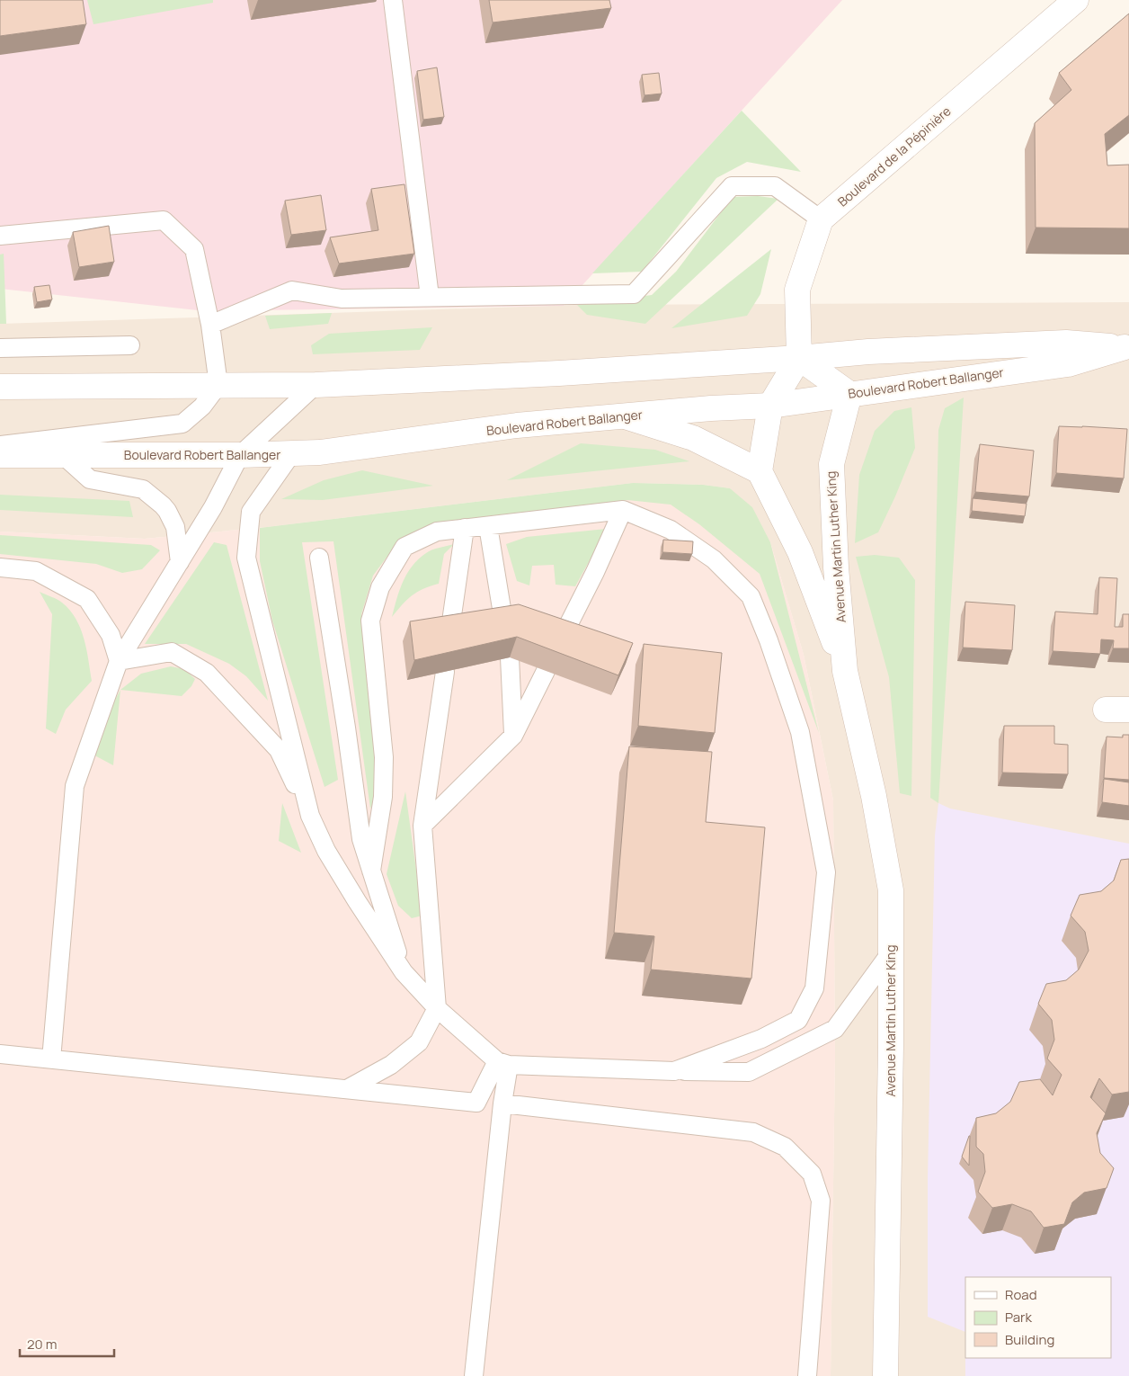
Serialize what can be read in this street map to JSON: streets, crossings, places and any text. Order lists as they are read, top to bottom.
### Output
{
  "streets": {
    "main road": ["Boulevard de la Pépinière", "Boulevard Robert Ballanger", "Avenue Martin Luther King"]
  },
  "crossings": [
    ["Boulevard Robert Ballanger", "Avenue Martin Luther King"]
  ],
  "legend": ["Road", "Park", "Building"],
  "scale_bar": "20 m"
}
